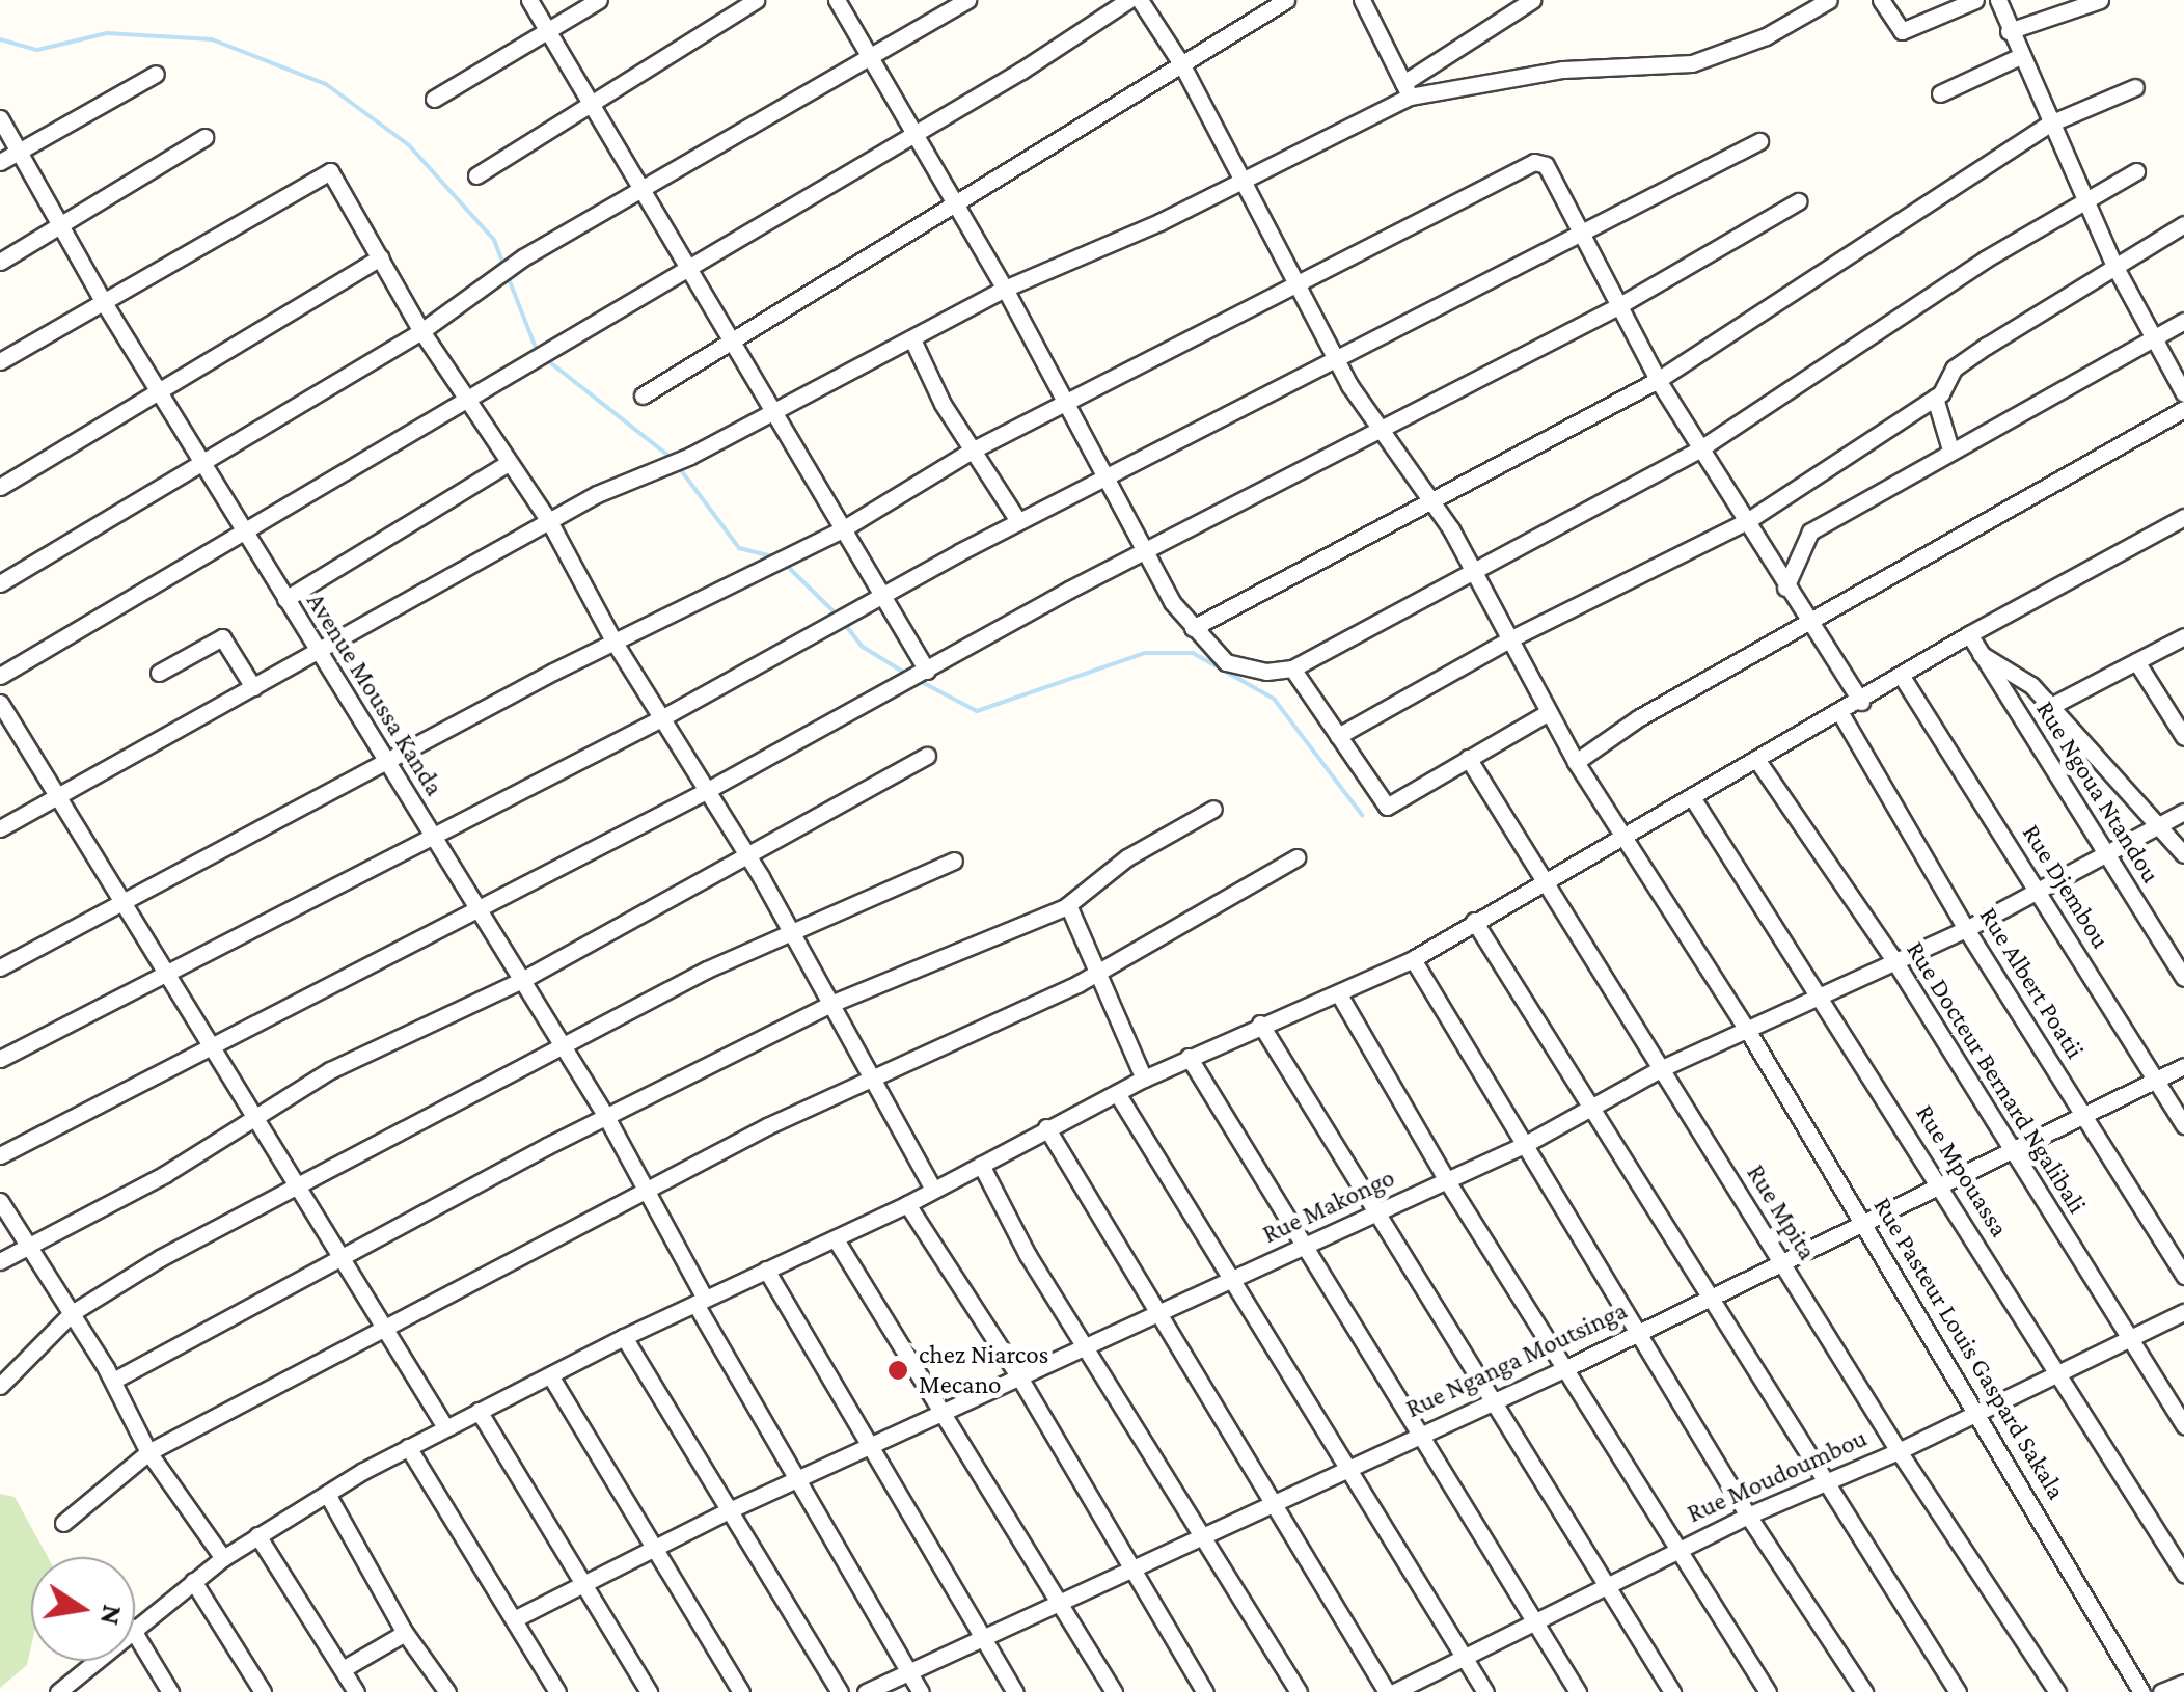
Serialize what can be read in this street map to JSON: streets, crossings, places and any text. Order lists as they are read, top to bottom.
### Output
{
  "streets": {
    "street": [
      "Avenue Moussa Kanda",
      "Rue Ngoua Ntandou",
      "Rue Djembou",
      "Rue Albert Poatii",
      "Rue Docteur Bernard Ngalibali",
      "Rue Mpouassa",
      "Rue Makongo",
      "Rue Mpita",
      "Rue Pasteur Louis Gaspard Sakala",
      "Rue Nganga Moutsinga",
      "Rue Moudoumbou"
    ]
  },
  "crossings": [
    ["Avenue Moussa Kanda", "Rue Makongo"],
    ["Avenue Moussa Kanda", "Rue Nganga Moutsinga"],
    ["Rue Ngoua Ntandou", "Rue Makongo"],
    ["Rue Djembou", "Rue Makongo"],
    ["Rue Djembou", "Rue Nganga Moutsinga"],
    ["Rue Albert Poatii", "Rue Makongo"],
    ["Rue Albert Poatii", "Rue Nganga Moutsinga"],
    ["Rue Docteur Bernard Ngalibali", "Rue Makongo"],
    ["Rue Docteur Bernard Ngalibali", "Rue Nganga Moutsinga"],
    ["Rue Docteur Bernard Ngalibali", "Rue Moudoumbou"],
    ["Rue Mpouassa", "Rue Makongo"],
    ["Rue Mpouassa", "Rue Nganga Moutsinga"],
    ["Rue Mpouassa", "Rue Moudoumbou"],
    ["Rue Makongo", "Rue Mpita"],
    ["Rue Makongo", "Rue Pasteur Louis Gaspard Sakala"],
    ["Rue Mpita", "Rue Nganga Moutsinga"],
    ["Rue Mpita", "Rue Moudoumbou"],
    ["Rue Pasteur Louis Gaspard Sakala", "Rue Nganga Moutsinga"],
    ["Rue Pasteur Louis Gaspard Sakala", "Rue Moudoumbou"]
  ],
  "places": ["chez Niarcos Mecano"],
  "north": "right"
}
